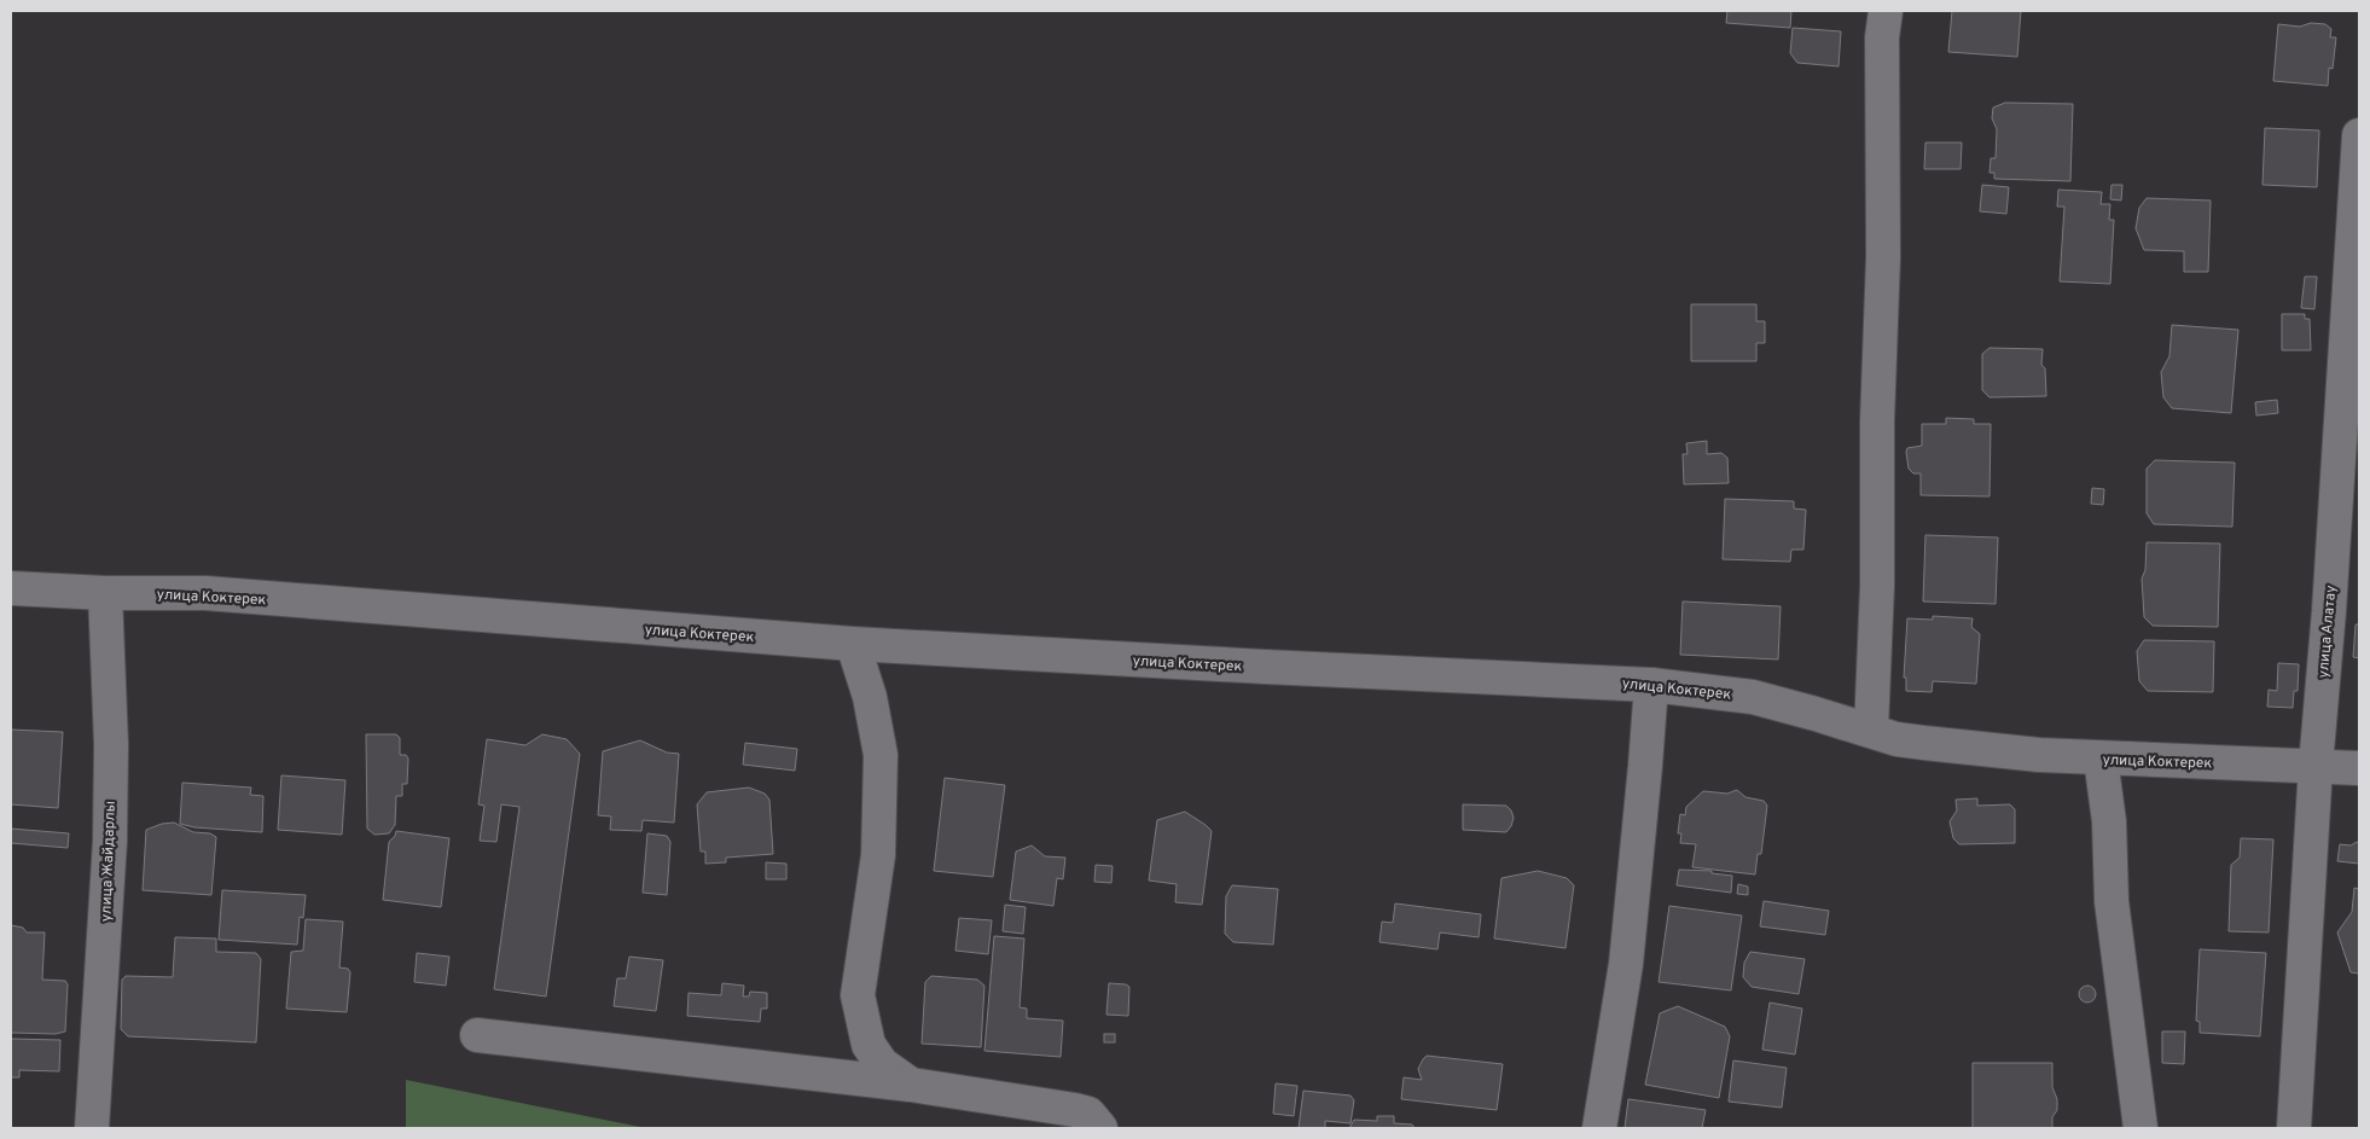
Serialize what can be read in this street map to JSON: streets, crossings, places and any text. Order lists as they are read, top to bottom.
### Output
{
  "streets": {
    "street": ["улица Коктерек", "улица Алатау", "улица Жайдарлы"]
  },
  "crossings": [
    ["улица Коктерек", "улица Алатау"],
    ["улица Коктерек", "улица Жайдарлы"]
  ]
}
